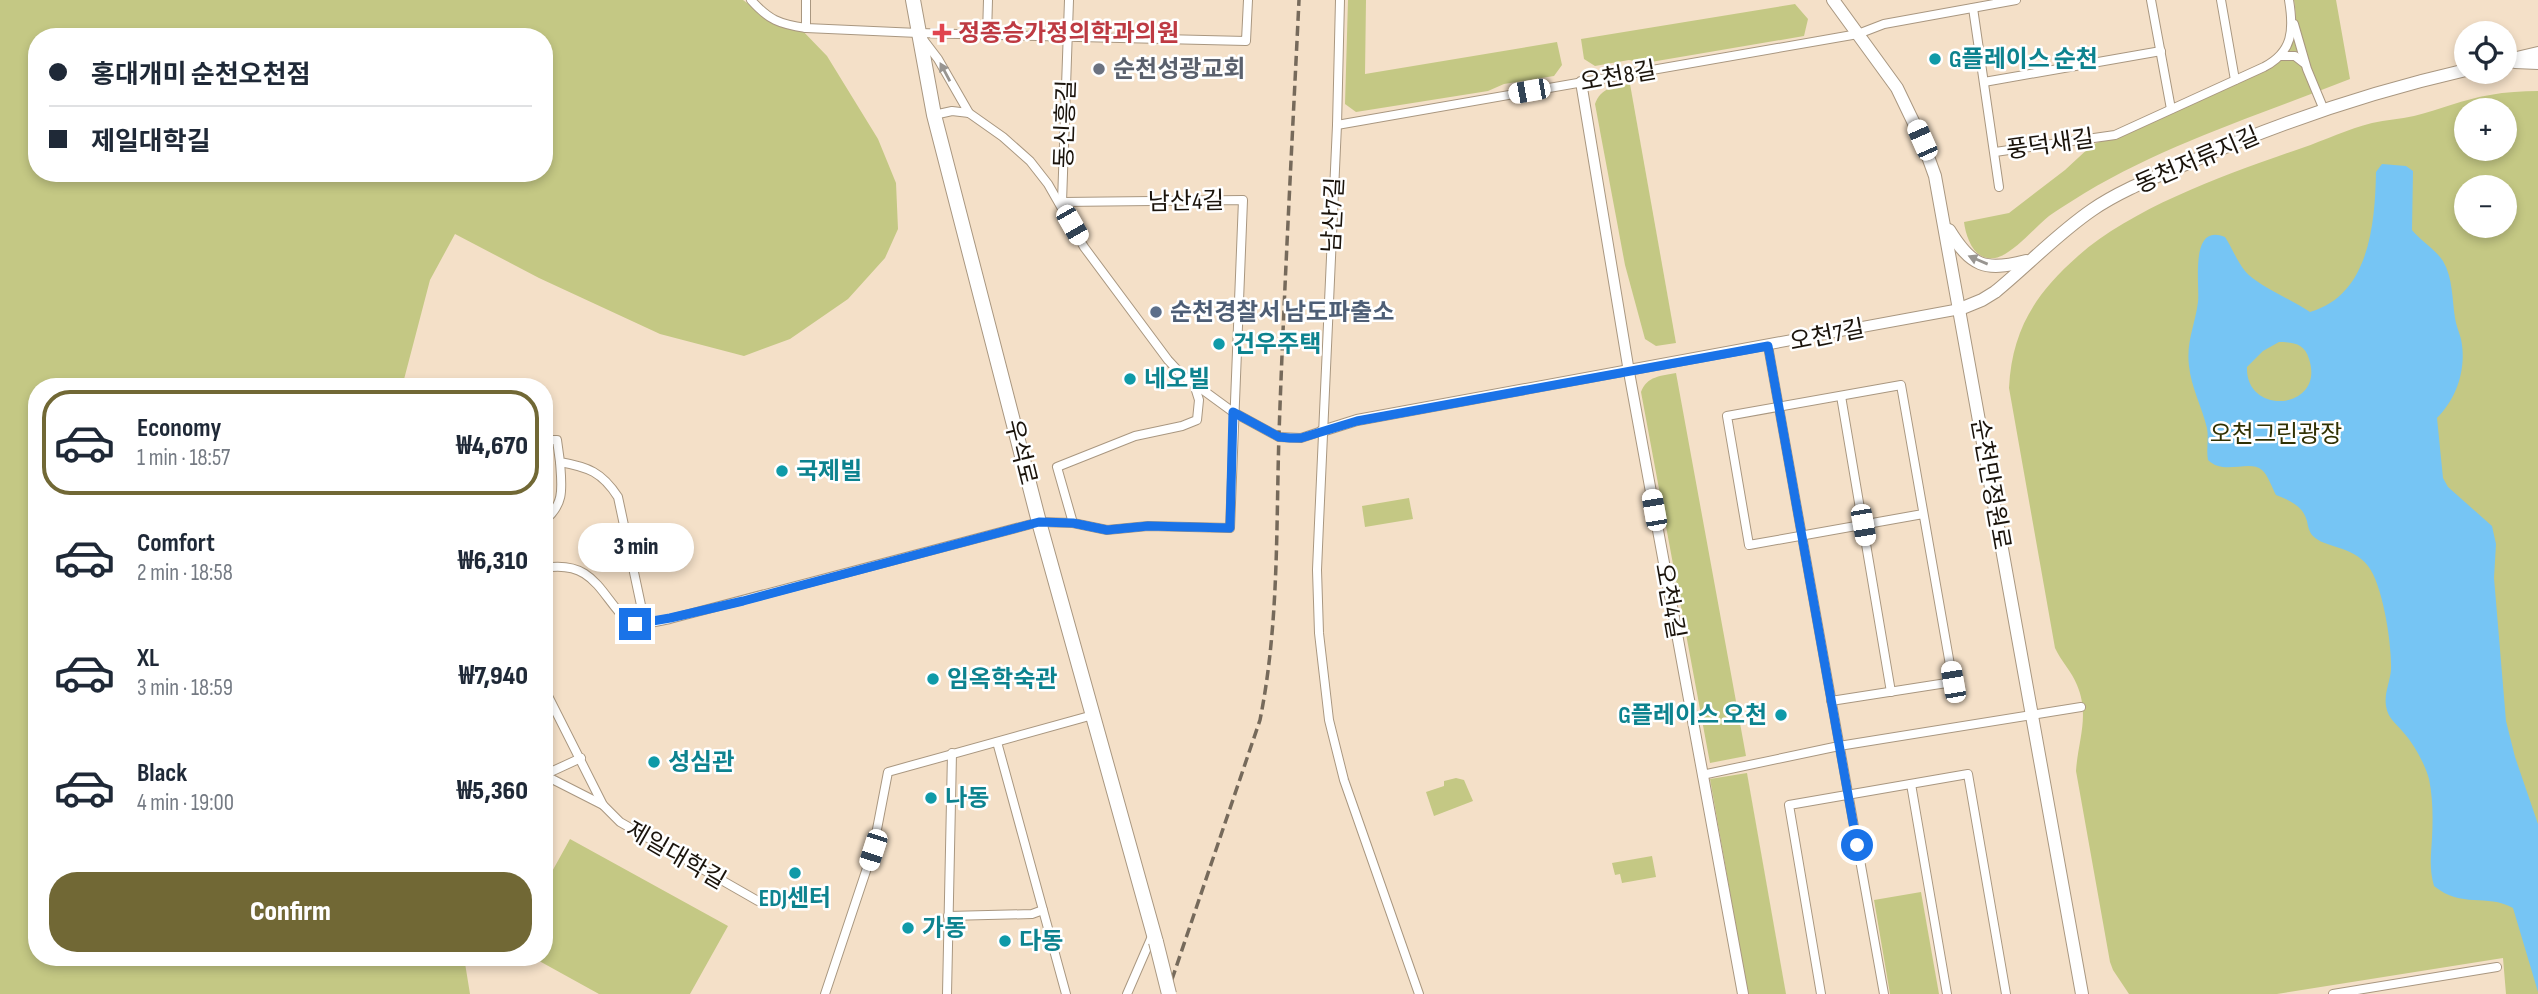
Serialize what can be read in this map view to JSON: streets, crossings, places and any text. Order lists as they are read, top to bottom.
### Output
{
  "streets": {
    "main road": ["동천저류지길", "우석로", "순천만정원로"],
    "street": [
      "오천8길",
      "동신흥길",
      "풍덕새길",
      "남산4길",
      "남산7길",
      "오천7길",
      "오천4길",
      "제일대학길"
    ]
  },
  "crossings": [
    ["오천8길", "남산7길"],
    ["오천8길", "순천만정원로"],
    ["오천8길", "오천4길"],
    ["동신흥길", "남산4길"],
    ["동천저류지길", "오천7길"],
    ["동천저류지길", "순천만정원로"],
    ["남산7길", "오천7길"],
    ["오천7길", "순천만정원로"],
    ["오천7길", "오천4길"]
  ],
  "parks": ["오천그린광장"],
  "places": {
    "health": ["정종승가정의학과의원"],
    "other": [
      "G플레이스 순천",
      "순천성광교회",
      "순천경찰서 남도파출소",
      "건우주택",
      "네오빌",
      "국제빌",
      "임옥학숙관",
      "G플레이스 오천",
      "성심관",
      "나동",
      "EDJ센터",
      "가동",
      "다동"
    ]
  },
  "page": {
    "map_buttons": ["+", "−"],
    "banner": ["홍대개미 순천오천점", "제일대학길"],
    "list": [
      {
        "name": "Economy",
        "note": "1 min · 18:57",
        "value": "₩4,670"
      },
      {
        "name": "Comfort",
        "note": "2 min · 18:58",
        "value": "₩6,310"
      },
      {
        "name": "XL",
        "note": "3 min · 18:59",
        "value": "₩7,940"
      },
      {
        "name": "Black",
        "note": "4 min · 19:00",
        "value": "₩5,360"
      }
    ],
    "bubble": "3 min",
    "buttons": "Confirm"
  }
}
